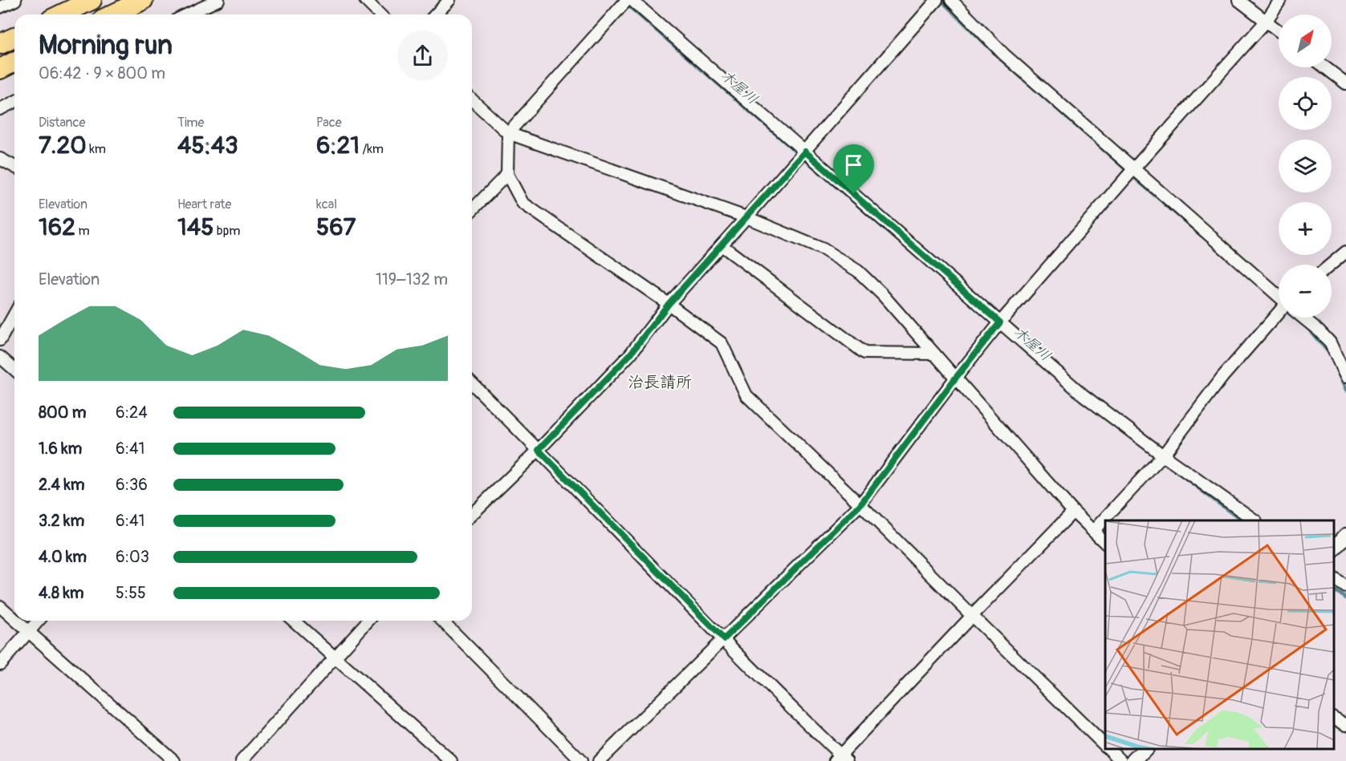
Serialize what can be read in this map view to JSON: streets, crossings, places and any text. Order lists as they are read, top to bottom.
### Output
{
  "districts": ["治長請所"],
  "water": ["木屋川"],
  "north": "top right",
  "page": {
    "map_buttons": ["+", "−"],
    "heading": ["Morning run", "06:42 · 9 × 800 m"],
    "stats": [
      ["Distance", "7.20 km"],
      ["Time", "45:43"],
      ["Pace", "6:21 /km"],
      ["Elevation", "162 m"],
      ["Heart rate", "145 bpm"],
      ["kcal", "567"]
    ],
    "chart": ["Elevation", "119–132 m"],
    "list": [
      {
        "name": "800 m",
        "note": "6:24"
      },
      {
        "name": "1.6 km",
        "note": "6:41"
      },
      {
        "name": "2.4 km",
        "note": "6:36"
      },
      {
        "name": "3.2 km",
        "note": "6:41"
      },
      {
        "name": "4.0 km",
        "note": "6:03"
      },
      {
        "name": "4.8 km",
        "note": "5:55"
      }
    ]
  }
}
